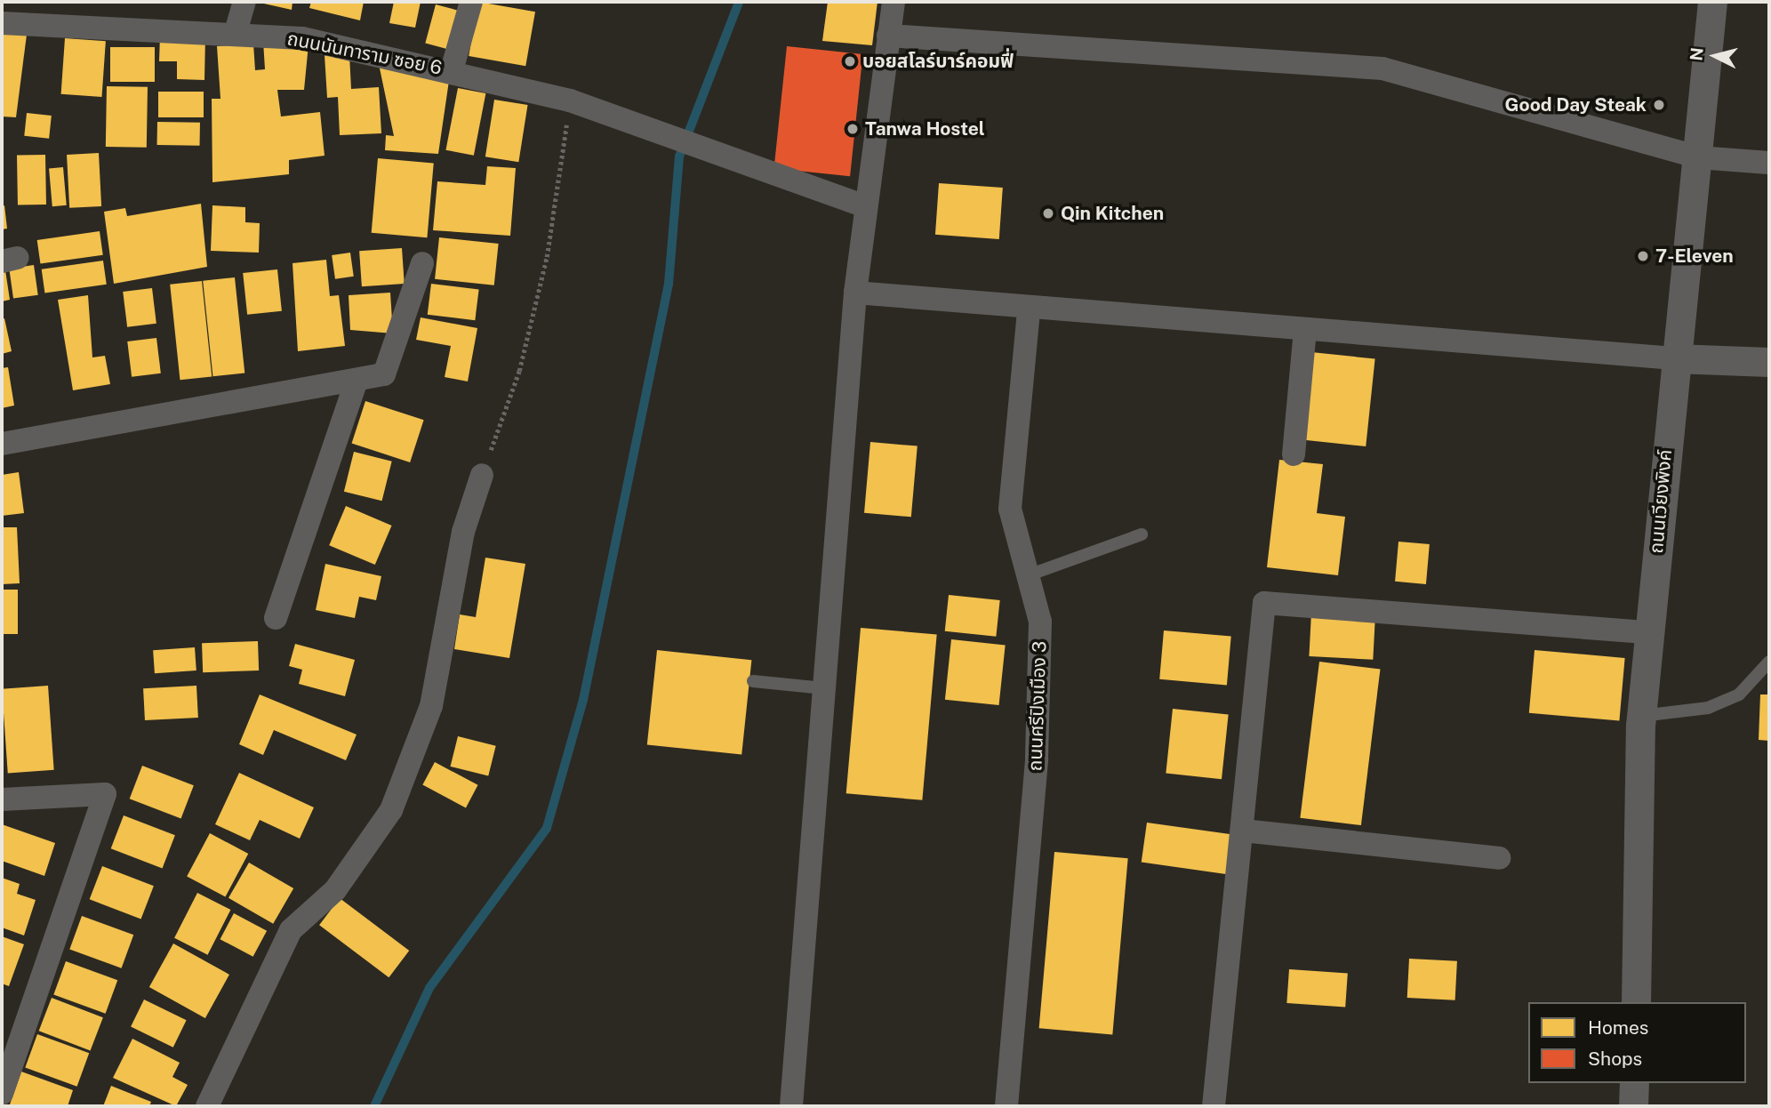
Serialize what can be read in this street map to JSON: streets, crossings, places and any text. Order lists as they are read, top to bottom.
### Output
{
  "streets": {
    "street": ["ถนนนันทาราม ซอย 6", "ถนนเวียงพิงค์", "ถนนศรีปิงเมือง 3"]
  },
  "places": [
    "บอยสโลร์บาร์คอมฟี่",
    "Good Day Steak",
    "Tanwa Hostel",
    "Qin Kitchen",
    "7-Eleven"
  ],
  "legend": ["Homes", "Shops"],
  "north": "left"
}
